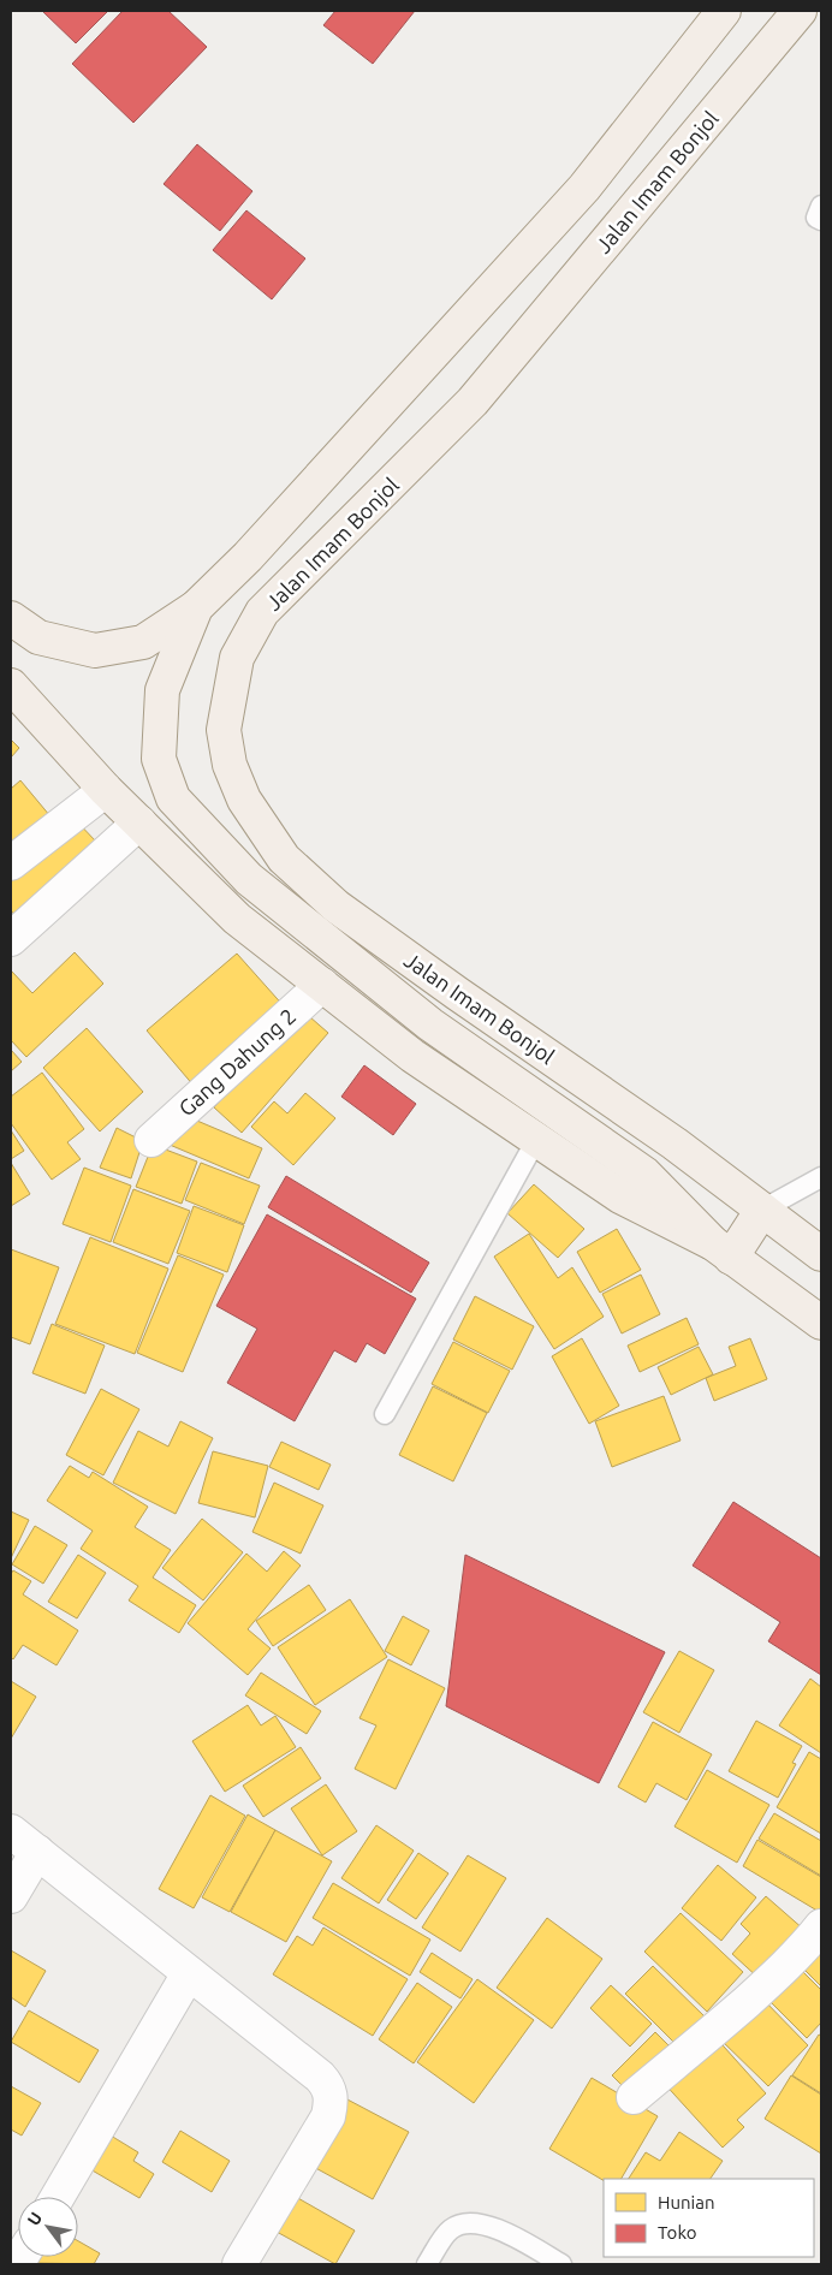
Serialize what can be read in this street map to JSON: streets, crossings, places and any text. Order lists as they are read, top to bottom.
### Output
{
  "streets": {
    "main road": ["Jalan Imam Bonjol"],
    "street": ["Gang Dahung 2"]
  },
  "legend": ["Hunian", "Toko"],
  "north": "top left"
}
